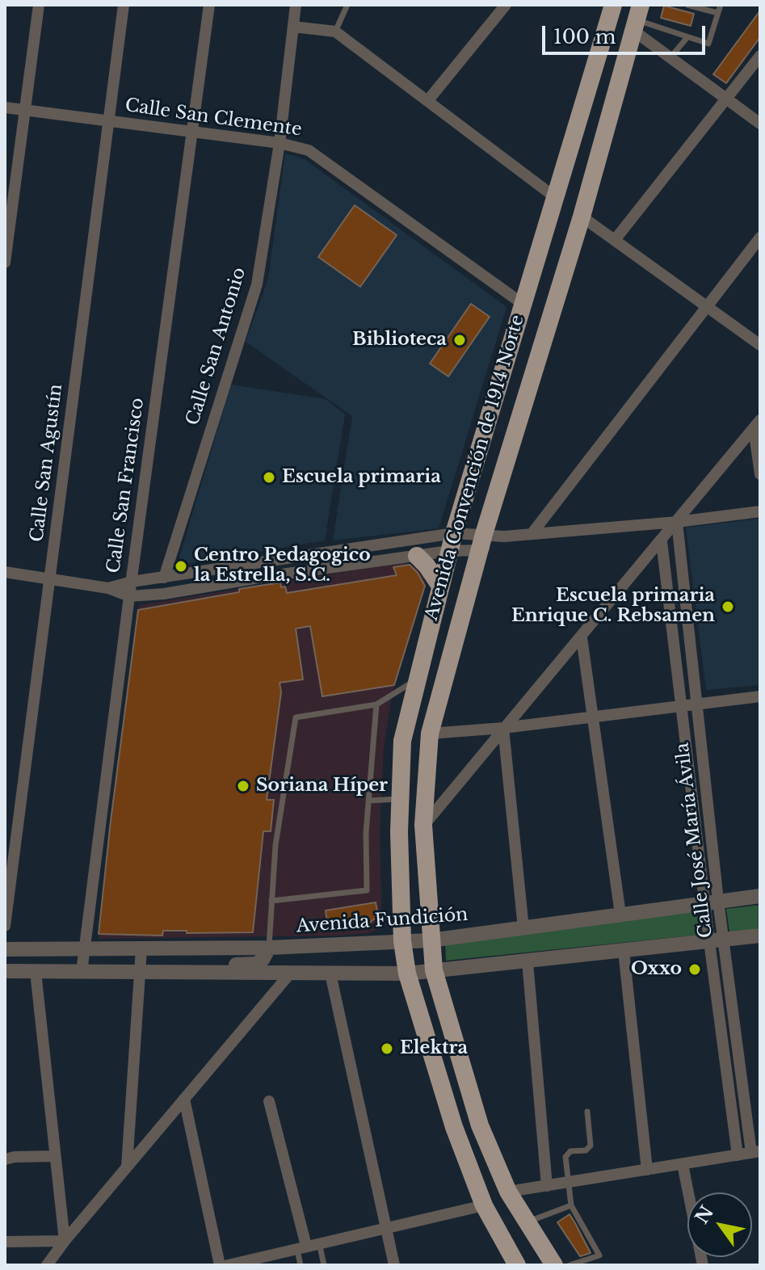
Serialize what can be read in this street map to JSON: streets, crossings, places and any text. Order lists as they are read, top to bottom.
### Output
{
  "streets": {
    "main road": ["Avenida Convención de 1914 Norte"],
    "street": [
      "Calle San Clemente",
      "Calle San Antonio",
      "Calle San Agustín",
      "Calle San Francisco",
      "Calle José María Ávila",
      "Avenida Fundición"
    ]
  },
  "crossings": [
    ["Calle San Clemente", "Calle San Antonio"],
    ["Calle San Clemente", "Calle San Agustín"],
    ["Calle San Clemente", "Avenida Convención de 1914 Norte"],
    ["Calle San Clemente", "Calle San Francisco"],
    ["Avenida Convención de 1914 Norte", "Avenida Fundición"],
    ["Calle San Francisco", "Avenida Fundición"],
    ["Calle José María Ávila", "Avenida Fundición"]
  ],
  "places": [
    "Biblioteca",
    "Escuela primaria",
    "Centro Pedagogico la Estrella, S.C.",
    "Escuela primaria Enrique C. Rebsamen",
    "Soriana Híper",
    "Oxxo",
    "Elektra"
  ],
  "scale_bar": "100 m",
  "north": "top left"
}
